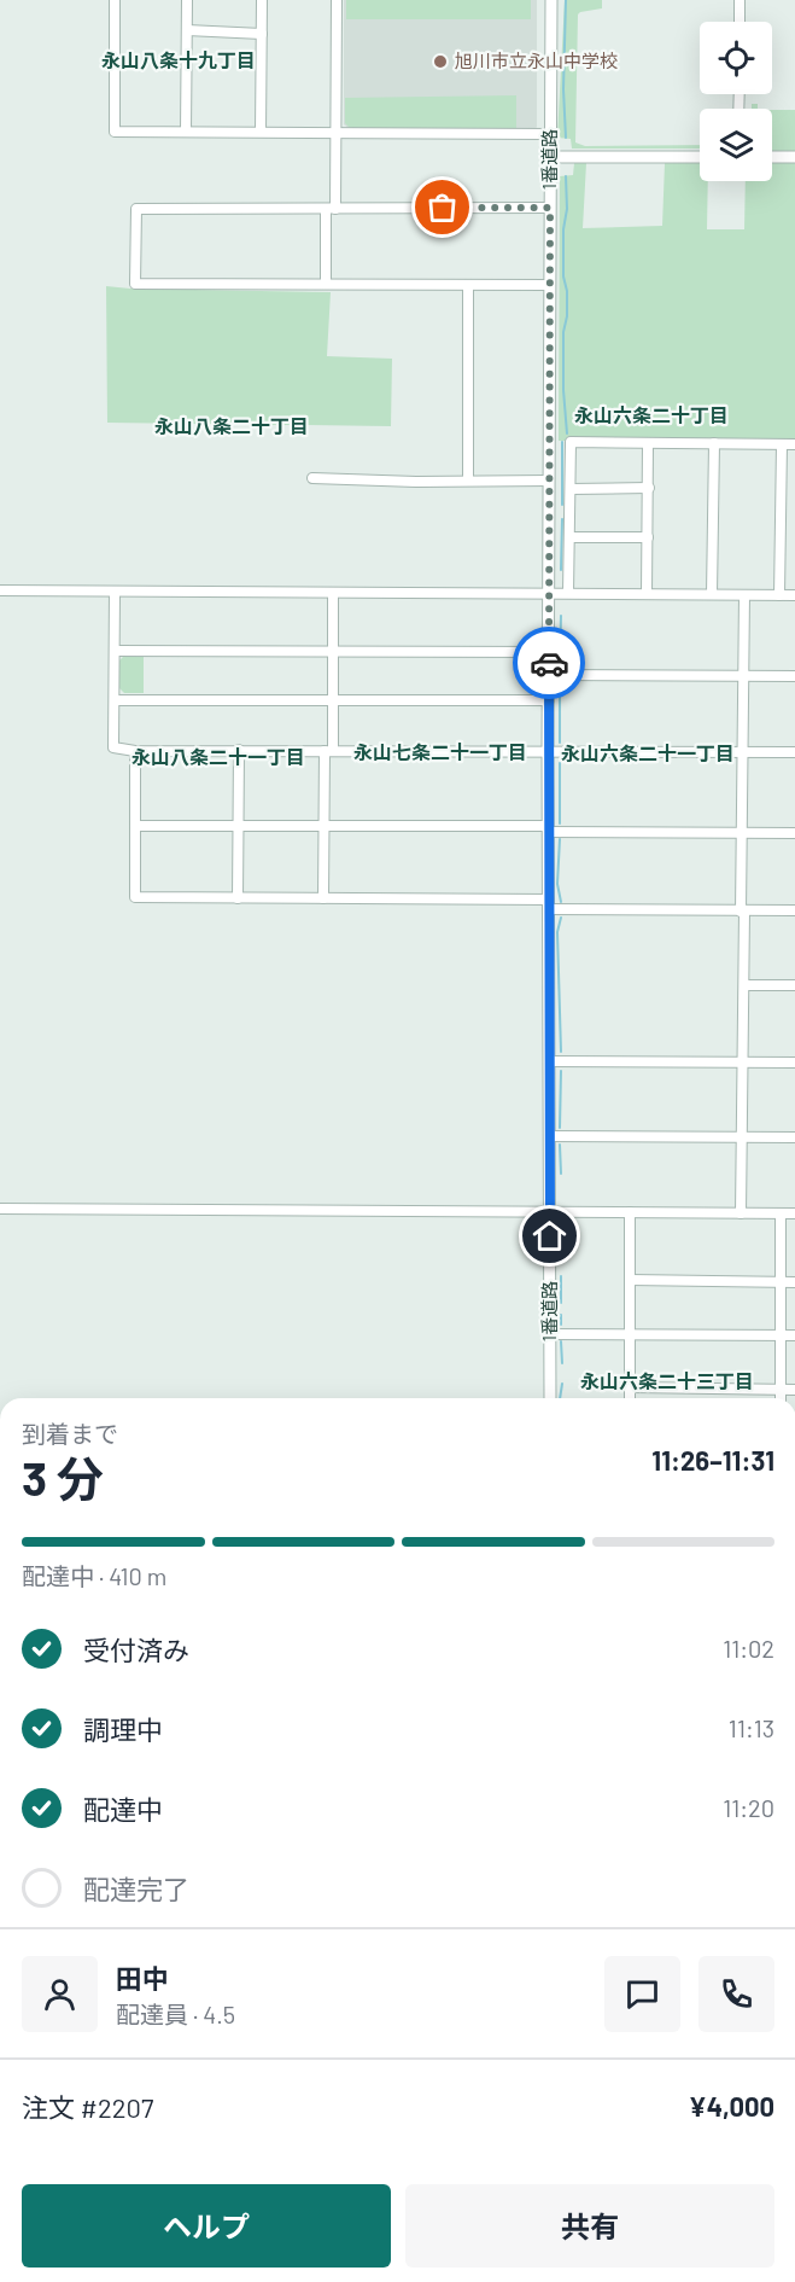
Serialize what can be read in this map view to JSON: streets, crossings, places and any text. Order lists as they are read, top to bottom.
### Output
{
  "streets": {
    "street": ["1番道路"]
  },
  "districts": [
    "永山八条十九丁目",
    "永山六条二十丁目",
    "永山八条二十丁目",
    "永山七条二十一丁目",
    "永山六条二十一丁目",
    "永山八条二十一丁目",
    "永山六条二十三丁目"
  ],
  "places": ["旭川市立永山中学校"],
  "page": {
    "heading": ["3 分", "到着まで", "11:26–11:31"],
    "panel": [
      "田中",
      "配達員 · 4.5",
      "注文 #2207",
      "¥4,000"
    ],
    "bar": "配達中 · 410 m",
    "list": [
      ["受付済み", "11:02"],
      ["調理中", "11:13"],
      ["配達中", "11:20"],
      "配達完了"
    ],
    "buttons": ["ヘルプ", "共有"]
  }
}
